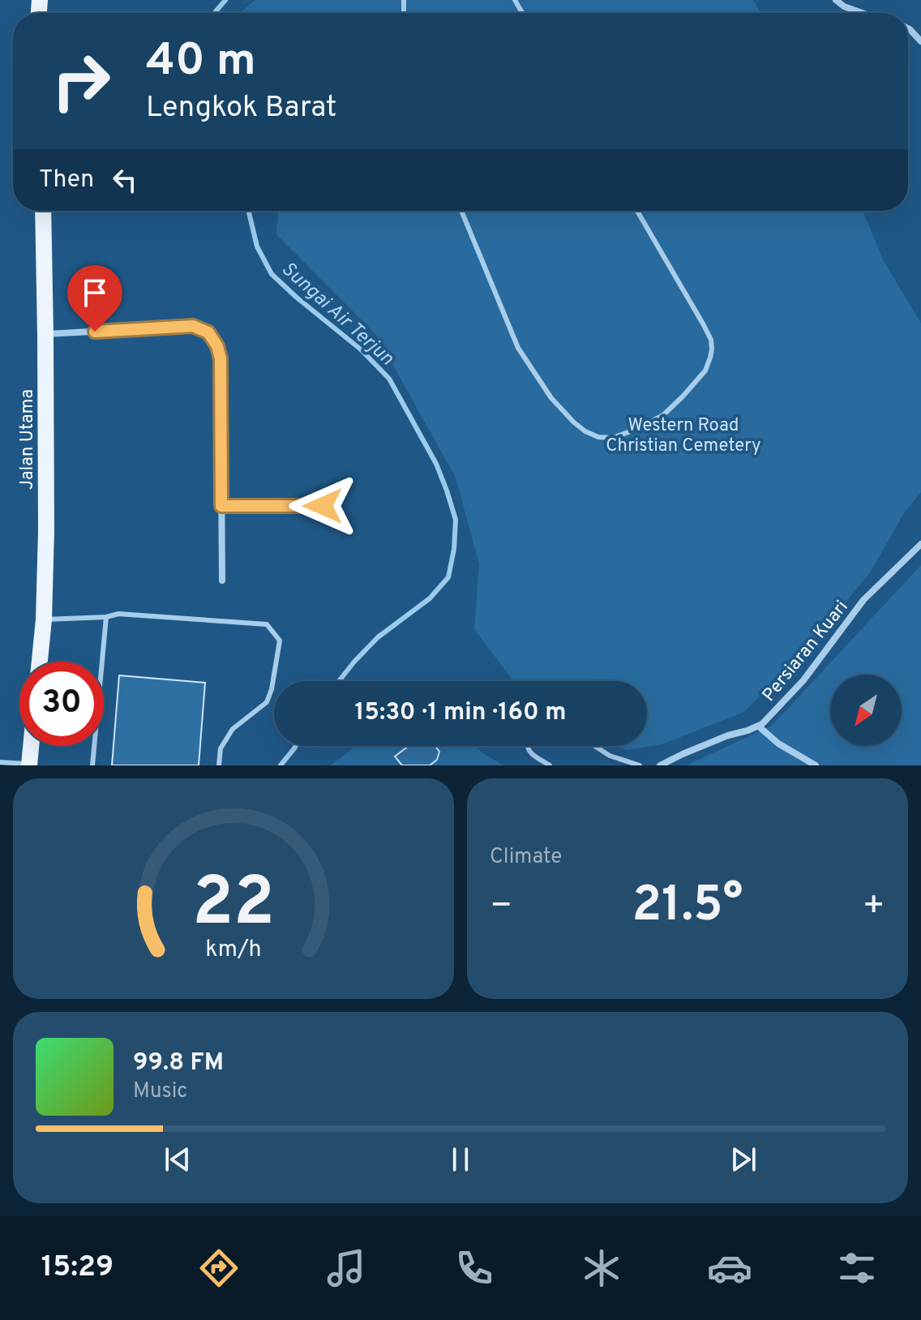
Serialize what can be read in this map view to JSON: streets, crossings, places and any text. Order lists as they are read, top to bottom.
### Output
{
  "streets": {
    "main road": ["Jalan Utama"],
    "street": ["Persiaran Kuari"]
  },
  "water": ["Sungai Air Terjun"],
  "parks": ["Western Road Christian Cemetery"],
  "north": "bottom left",
  "page": {
    "turn": ["40 m", "Lengkok Barat"],
    "then": "Then",
    "limit": "30",
    "trip": "15:30 · 1 min · 160 m",
    "tile": "Climate",
    "heat": ["−", "21.5°", "+"],
    "song": ["99.8 FM", "Music"],
    "tabs": "15:29",
    "gauge": ["22", "km/h"]
  }
}
